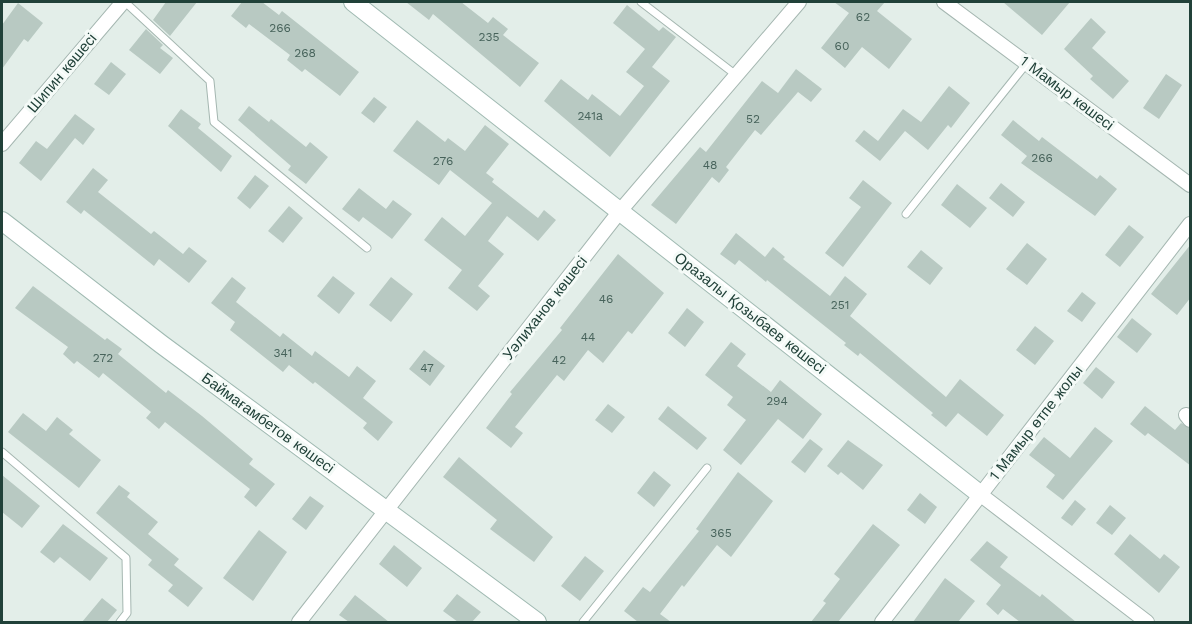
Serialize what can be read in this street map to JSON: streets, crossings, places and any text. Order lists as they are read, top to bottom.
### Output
{
  "streets": {
    "street": [
      "Шипин көшесі",
      "1 Мамыр көшесі",
      "Уәлиханов көшесі",
      "Оразалы Қозыбаев көшесі",
      "Баймағамбетов көшесі",
      "1 Мамыр өтпе жолы"
    ]
  },
  "crossings": [
    ["Уәлиханов көшесі", "Оразалы Қозыбаев көшесі"],
    ["Уәлиханов көшесі", "Баймағамбетов көшесі"],
    ["Оразалы Қозыбаев көшесі", "1 Мамыр өтпе жолы"]
  ],
  "house_numbers": [
    "62",
    "266",
    "235",
    "60",
    "268",
    "241а",
    "52",
    "266",
    "276",
    "48",
    "46",
    "251",
    "44",
    "341",
    "272",
    "42",
    "47",
    "294",
    "365"
  ]
}
